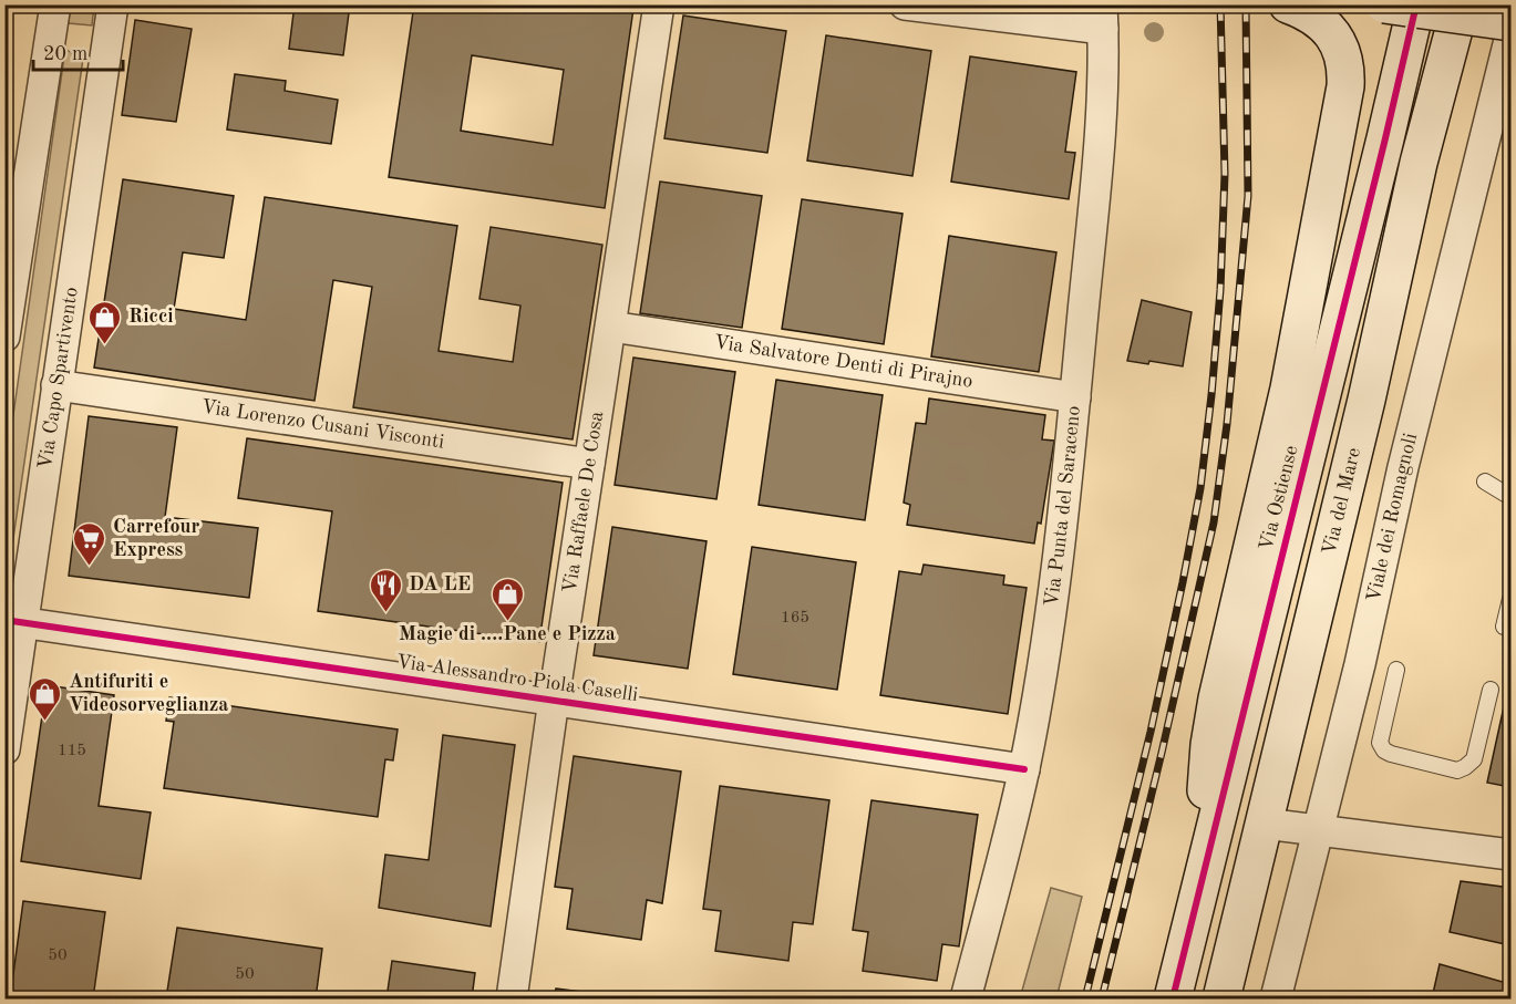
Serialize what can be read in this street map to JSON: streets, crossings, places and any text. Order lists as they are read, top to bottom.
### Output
{
  "streets": {
    "street": [
      "Via Salvatore Denti di Pirajno",
      "Via Capo Spartivento",
      "Via Lorenzo Cusani Visconti",
      "Via Ostiense",
      "Via Raffaele De Cosa",
      "Via del Mare",
      "Via Punta del Saraceno",
      "Viale dei Romagnoli",
      "Via Alessandro Piola Caselli"
    ]
  },
  "crossings": [
    ["Via Salvatore Denti di Pirajno", "Via Raffaele De Cosa"],
    ["Via Salvatore Denti di Pirajno", "Via Punta del Saraceno"],
    ["Via Capo Spartivento", "Via Lorenzo Cusani Visconti"],
    ["Via Capo Spartivento", "Via Alessandro Piola Caselli"],
    ["Via Lorenzo Cusani Visconti", "Via Raffaele De Cosa"],
    ["Via Raffaele De Cosa", "Via Alessandro Piola Caselli"],
    ["Via Punta del Saraceno", "Via Alessandro Piola Caselli"]
  ],
  "places": {
    "shop": ["Ricci", "Magie di ....Pane e Pizza", "Antifuriti e Videosorveglianza"],
    "supermarket": ["Carrefour Express"],
    "restaurant": ["DA LE"]
  },
  "house_numbers": [
    "165",
    "115",
    "50",
    "50"
  ],
  "scale_bar": "20 m"
}
